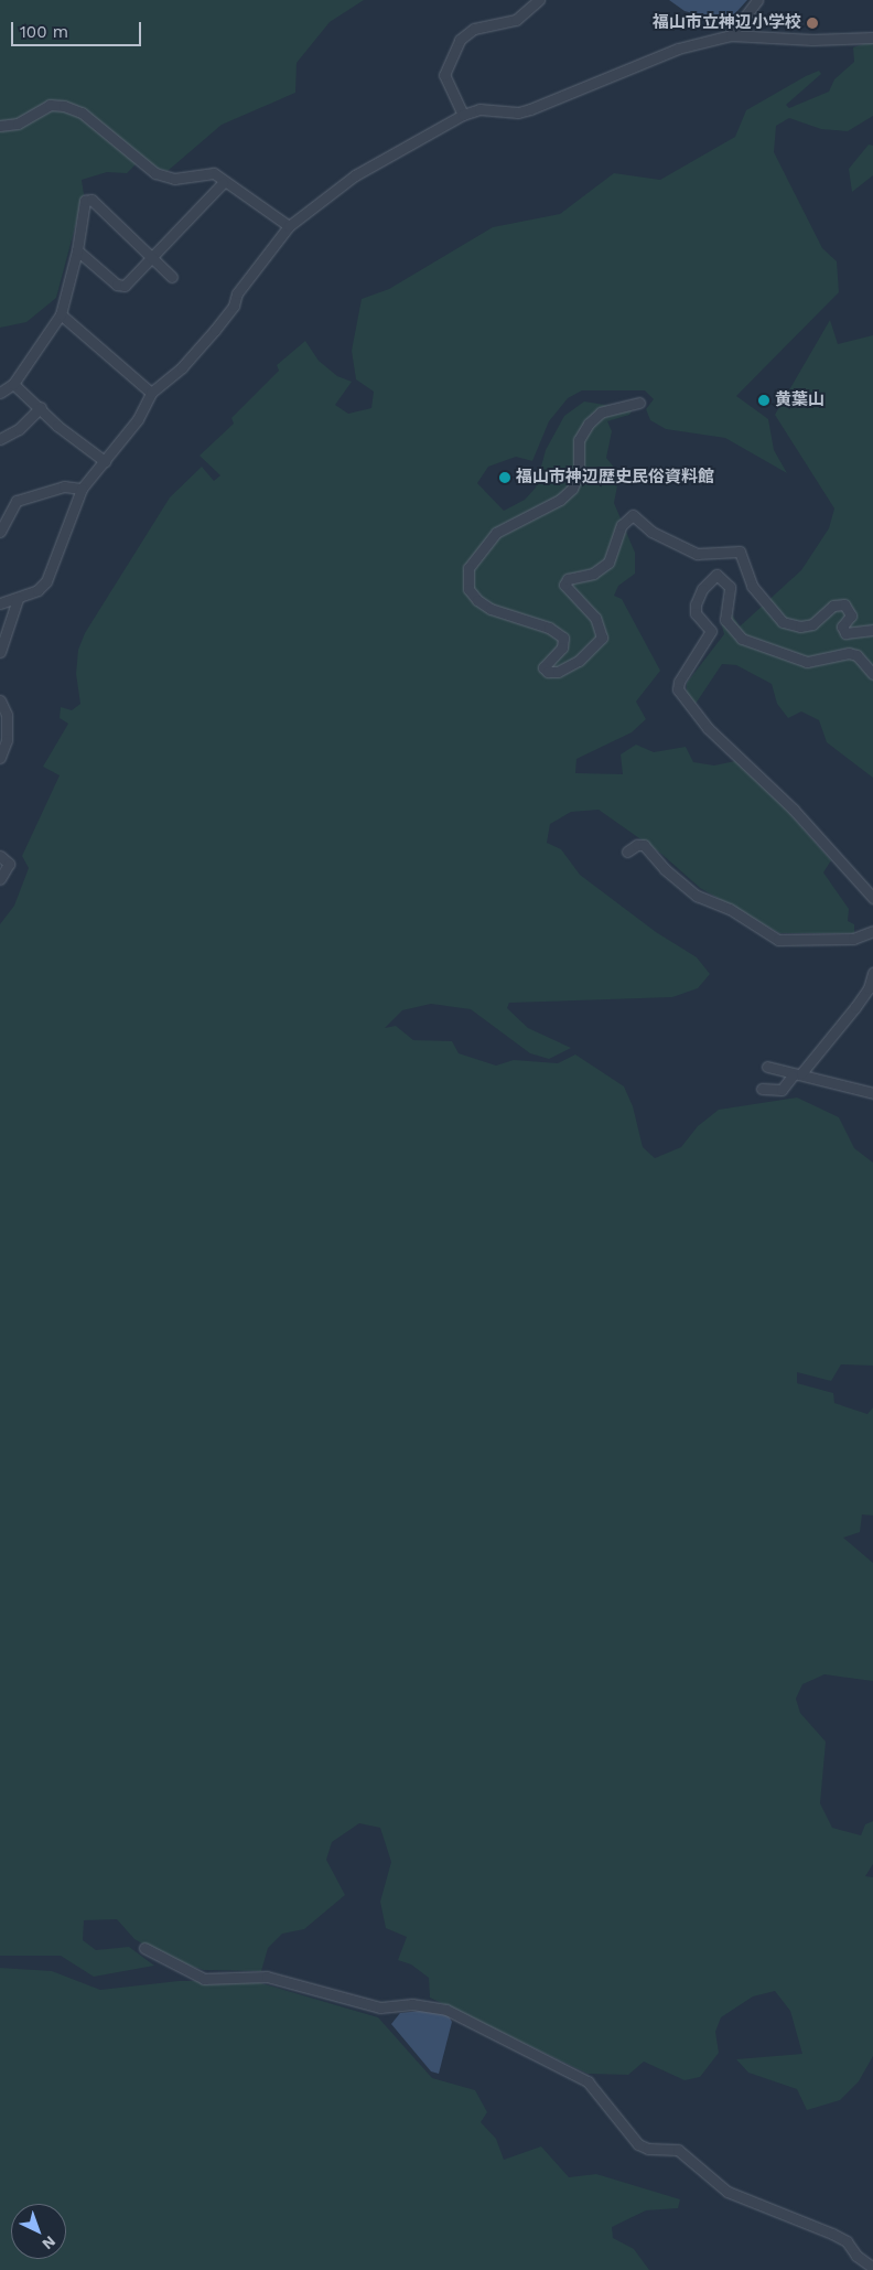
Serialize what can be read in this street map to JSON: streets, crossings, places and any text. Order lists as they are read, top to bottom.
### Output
{
  "places": ["福山市立神辺小学校", "黄葉山", "福山市神辺歴史民俗資料館"],
  "scale_bar": "100 m",
  "north": "bottom right"
}
